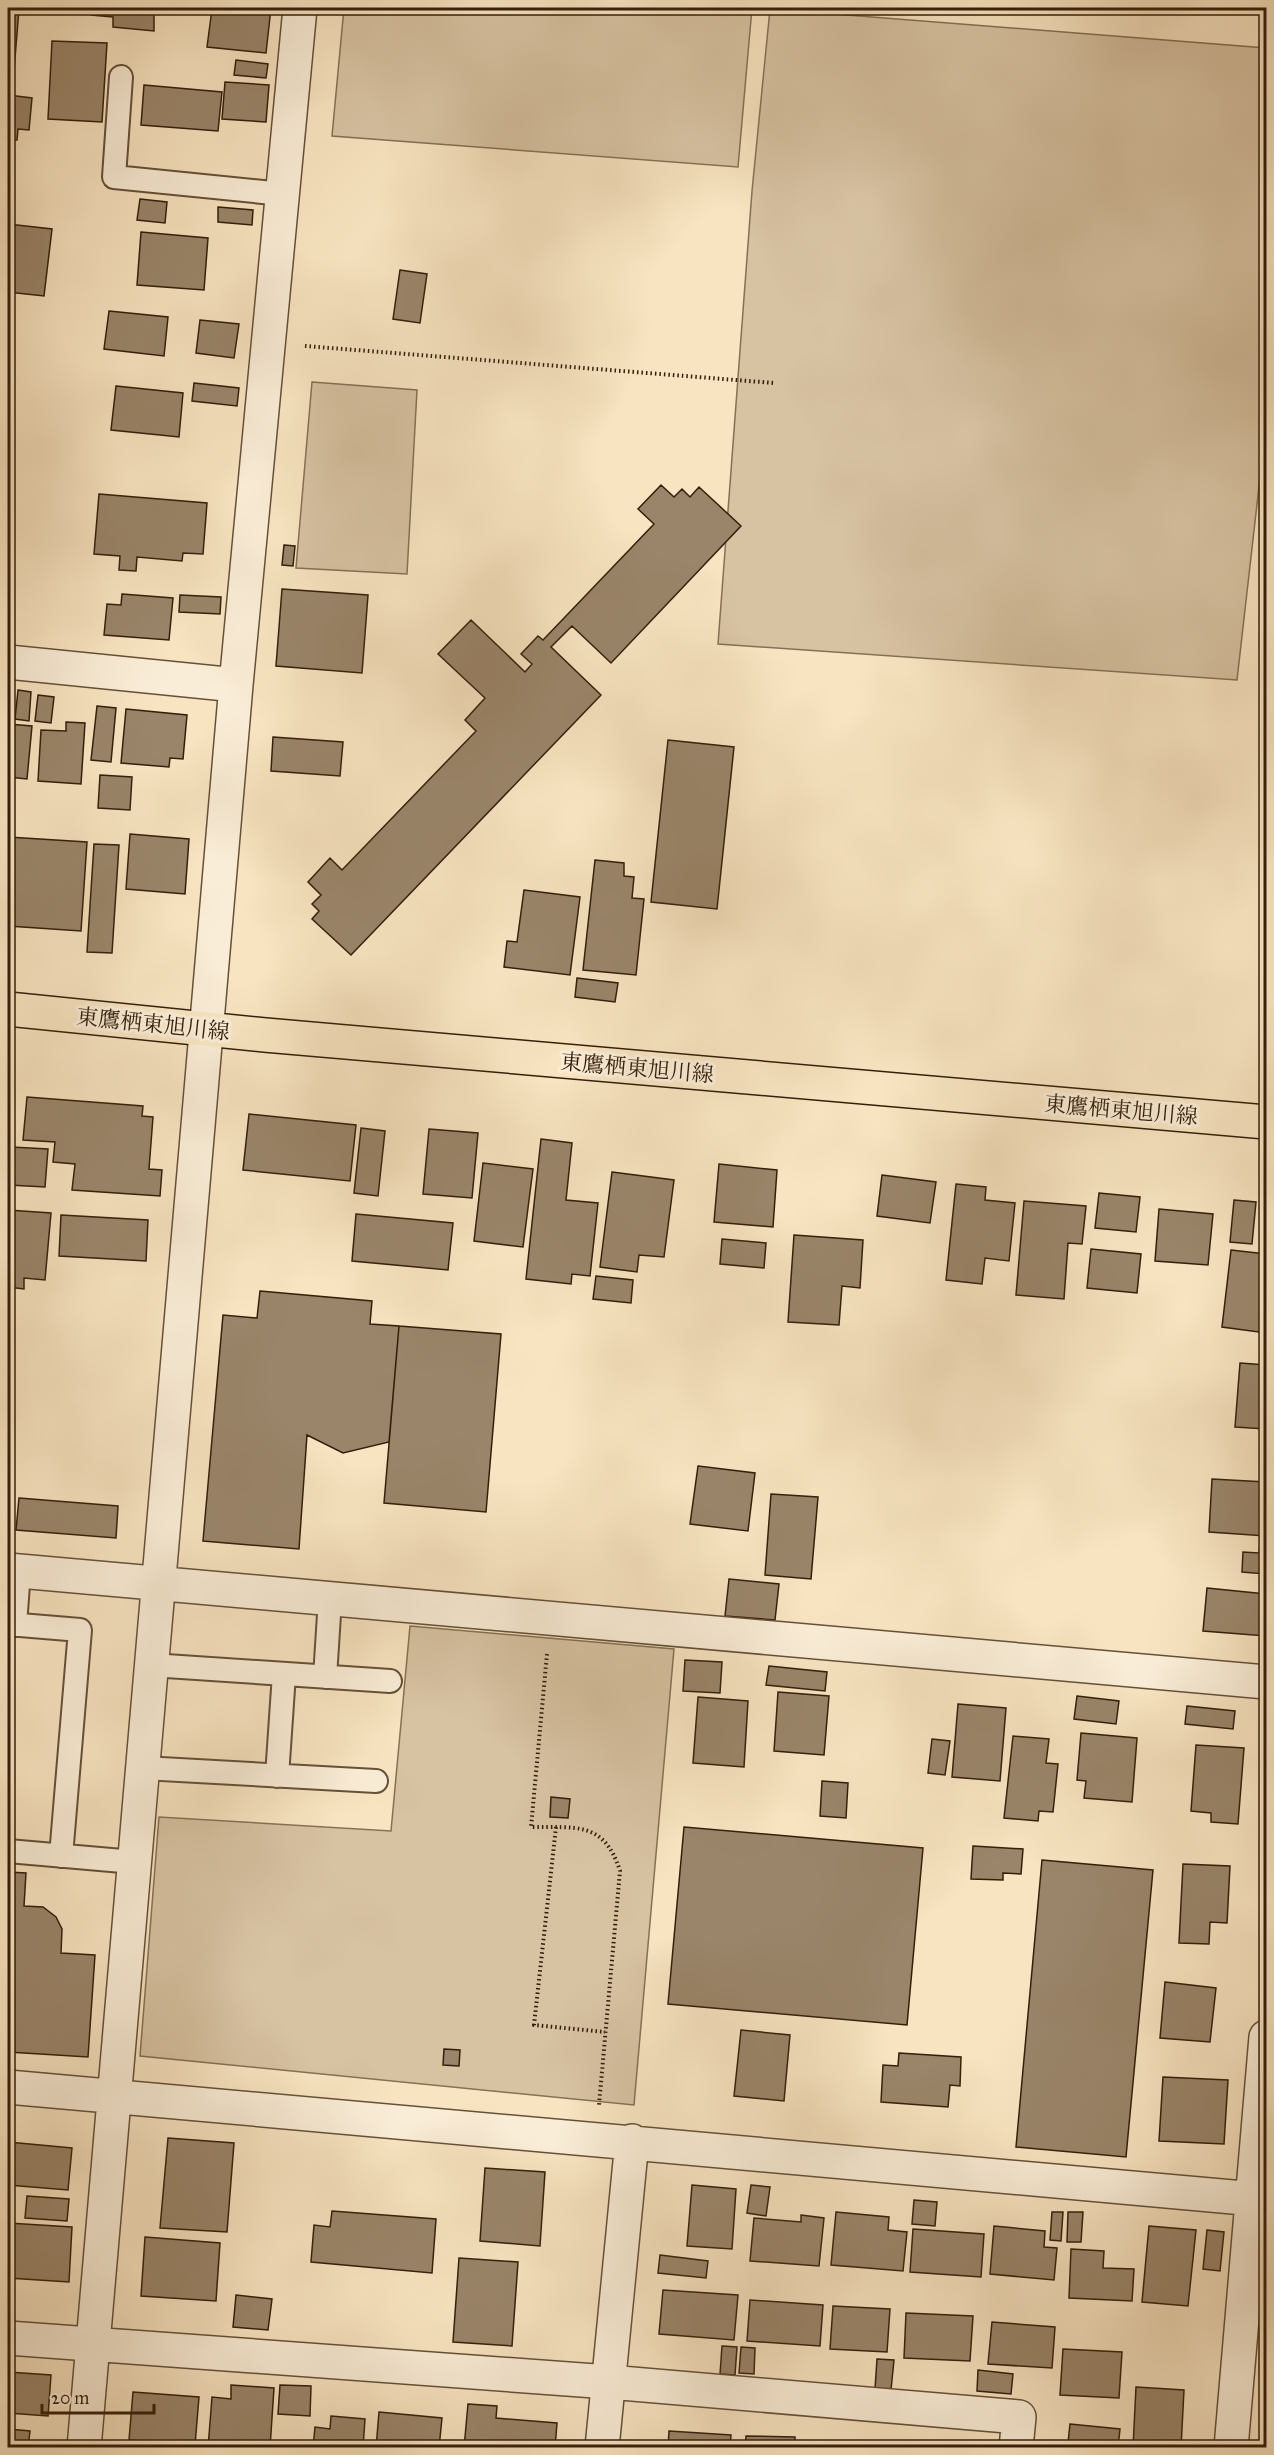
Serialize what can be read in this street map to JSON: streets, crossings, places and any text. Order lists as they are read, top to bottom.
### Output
{
  "streets": {
    "main road": ["東鷹栖東旭川線"]
  },
  "scale_bar": "20 m"
}
